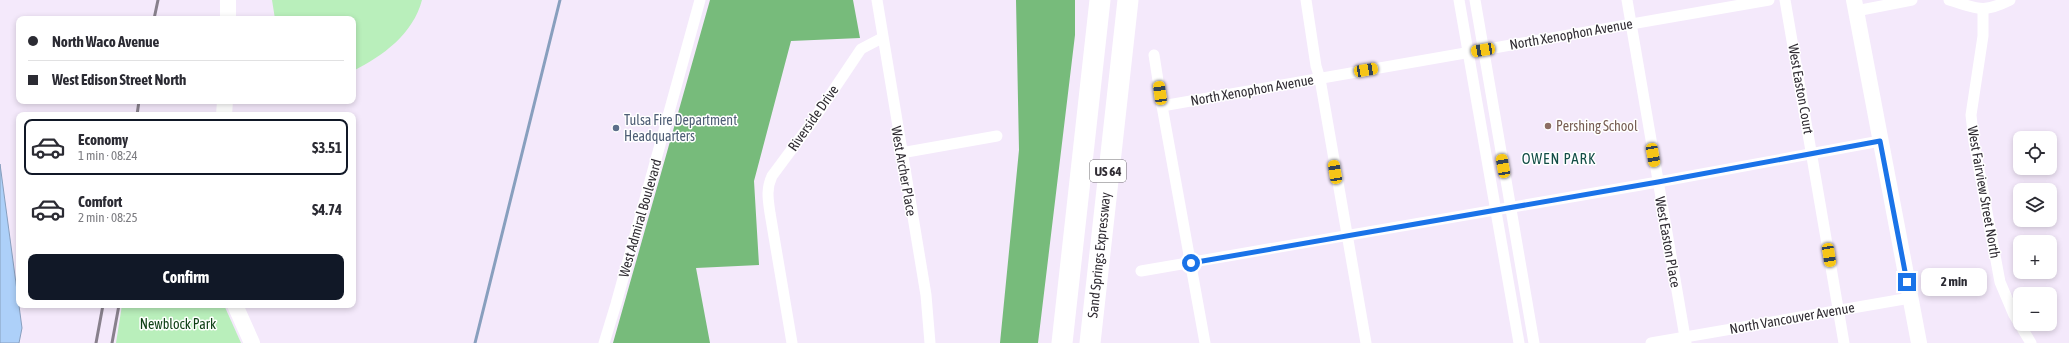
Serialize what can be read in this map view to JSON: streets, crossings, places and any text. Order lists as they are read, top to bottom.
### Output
{
  "streets": {
    "highway": ["US 64", "Sand Springs Expressway"],
    "street": [
      "North Xenophon Avenue",
      "West Easton Court",
      "Riverside Drive",
      "West Archer Place",
      "West Fairview Street North",
      "West Admiral Boulevard",
      "West Easton Place",
      "North Vancouver Avenue"
    ]
  },
  "crossings": [
    ["North Xenophon Avenue", "West Easton Place"],
    ["West Easton Court", "North Vancouver Avenue"],
    ["Riverside Drive", "West Archer Place"],
    ["West Easton Place", "North Vancouver Avenue"]
  ],
  "districts": ["OWEN PARK"],
  "parks": ["Newblock Park"],
  "places": ["Pershing School", "Tulsa Fire Department Headquarters"],
  "page": {
    "banner": ["North Waco Avenue", "West Edison Street North"],
    "list": [
      {
        "name": "Economy",
        "note": "1 min · 08:24",
        "value": "$3.51"
      },
      {
        "name": "Comfort",
        "note": "2 min · 08:25",
        "value": "$4.74"
      }
    ],
    "map_buttons": ["+", "−"],
    "buttons": "Confirm",
    "bubble": "2 min"
  }
}
